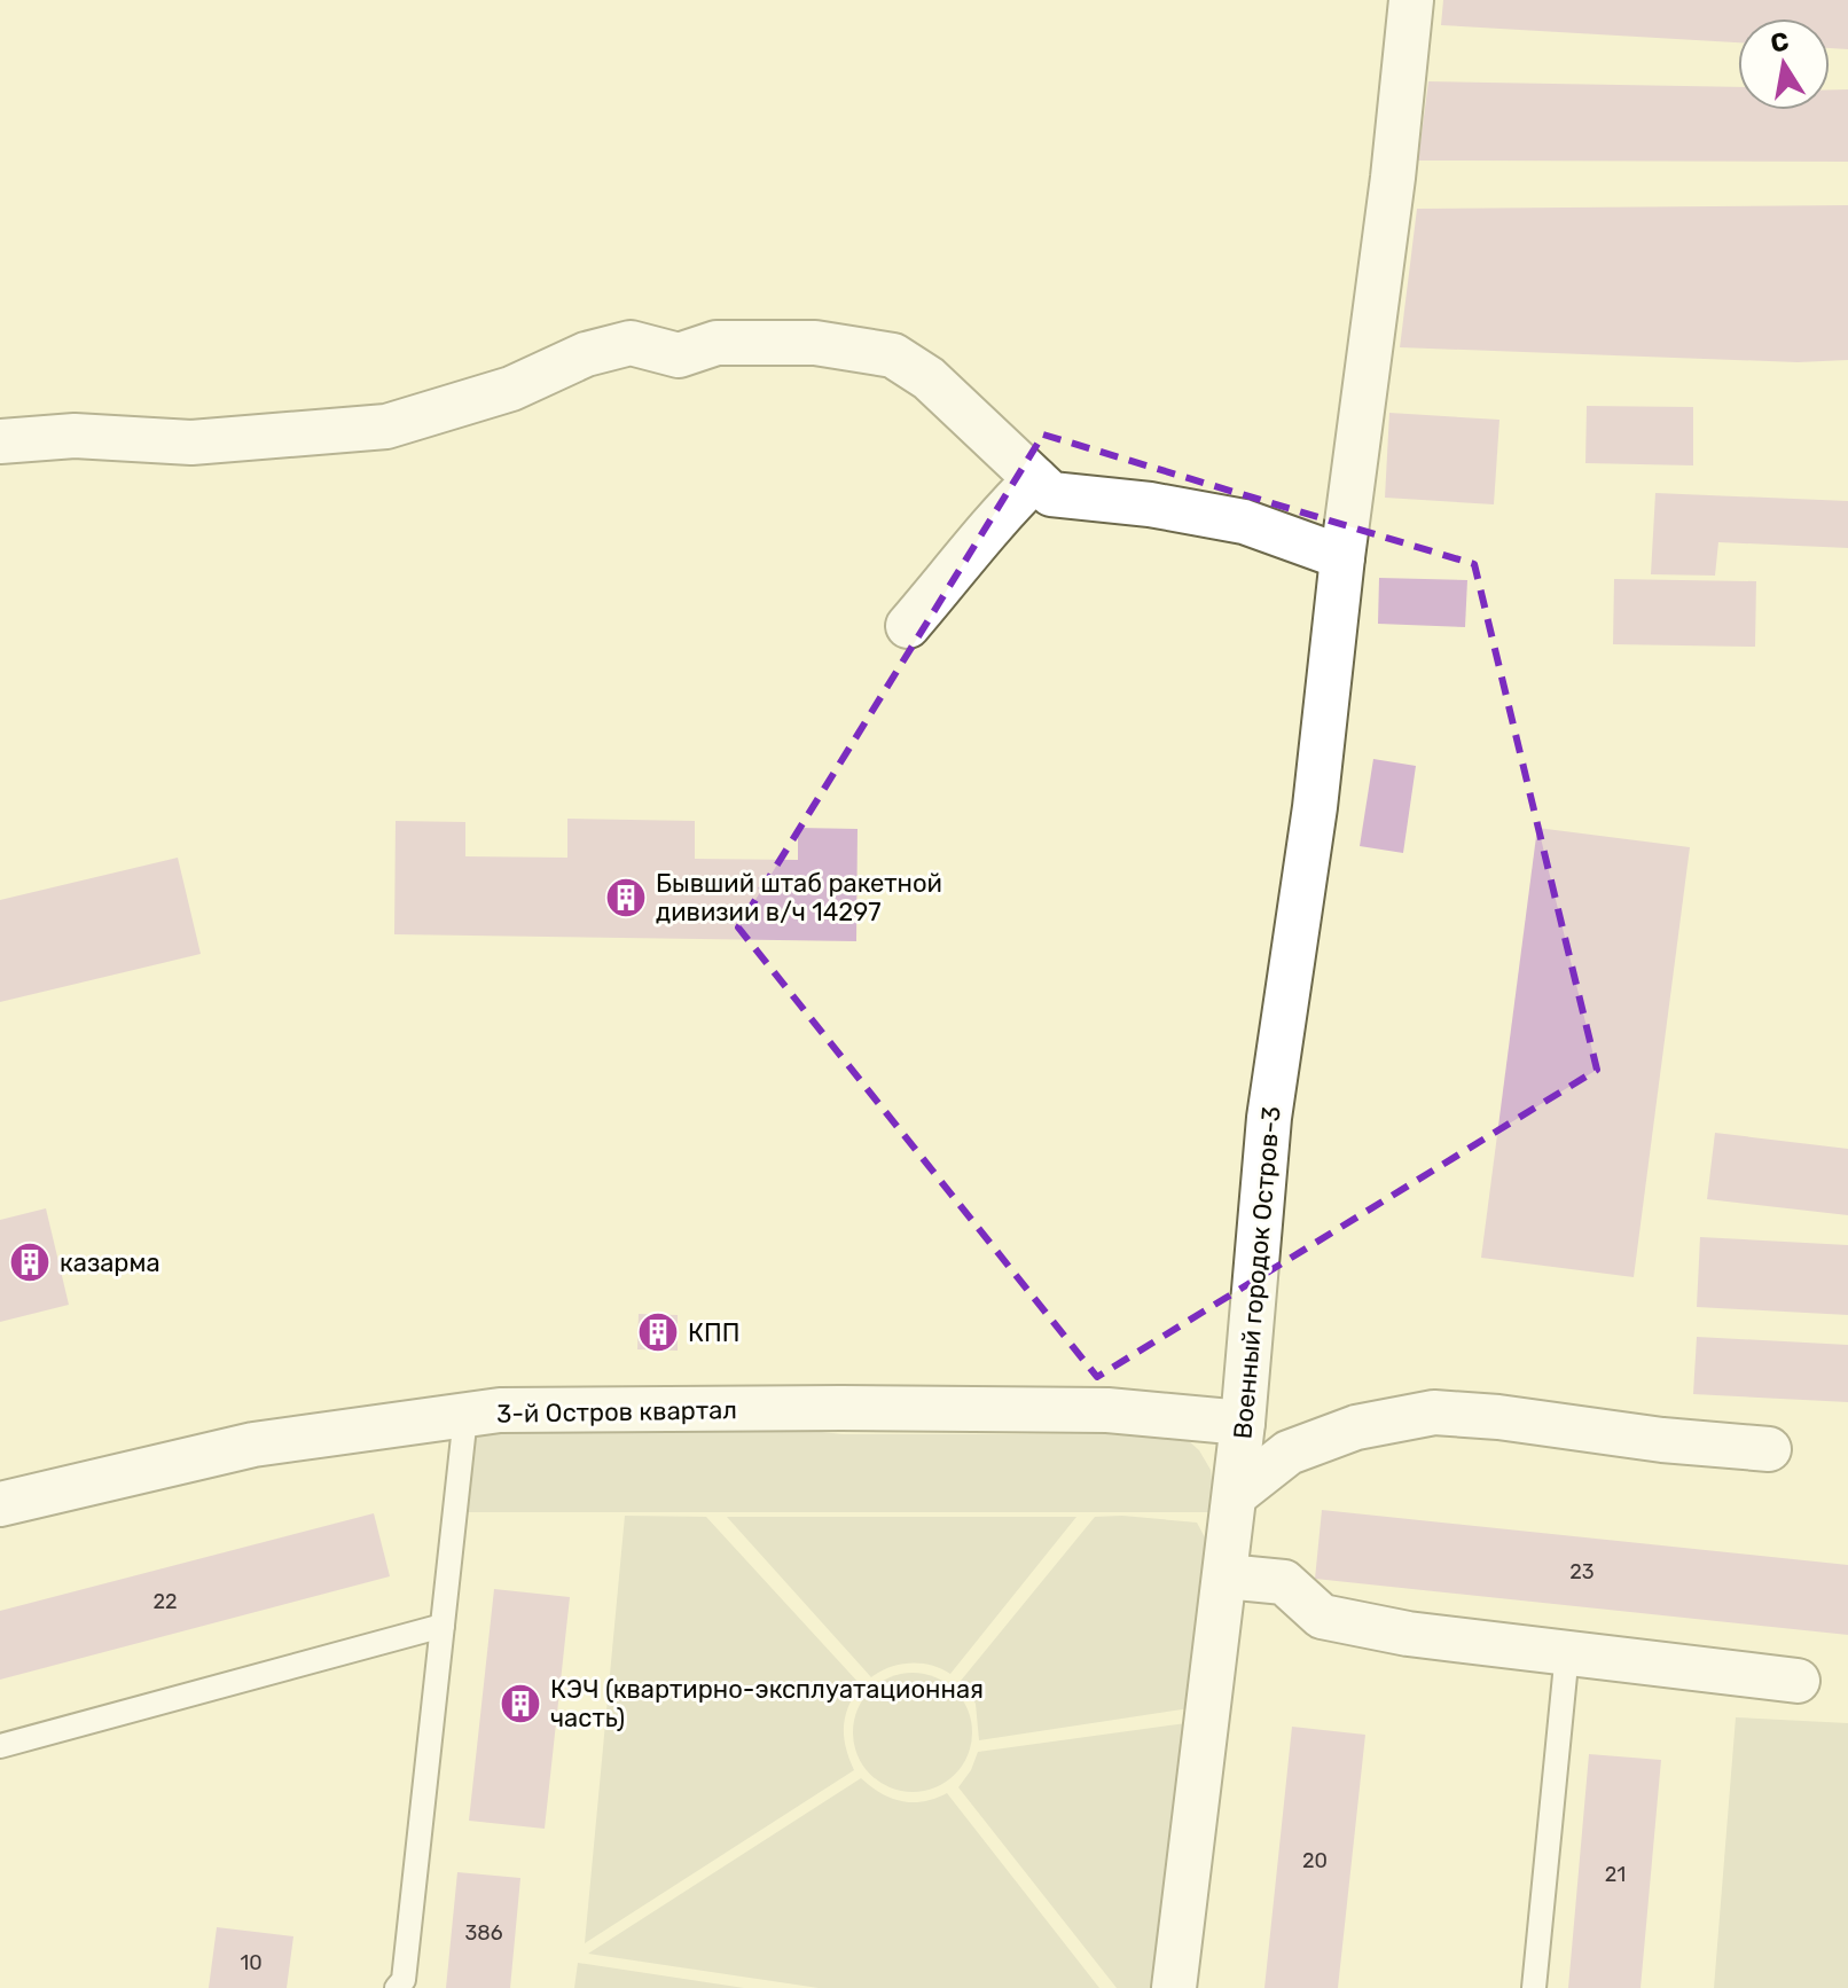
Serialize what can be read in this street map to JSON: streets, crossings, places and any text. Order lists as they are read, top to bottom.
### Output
{
  "streets": {
    "street": ["Военный городок Остров-3", "3-й Остров квартал"]
  },
  "crossings": [
    ["Военный городок Остров-3", "3-й Остров квартал"]
  ],
  "places": {
    "building": [
      "Бывший штаб ракетной дивизии в/ч 14297",
      "казарма",
      "КПП",
      "КЭЧ (квартирно-эксплуатационная часть)"
    ]
  },
  "house_numbers": [
    "23",
    "22",
    "20",
    "21",
    "386",
    "10"
  ],
  "north": "top"
}
